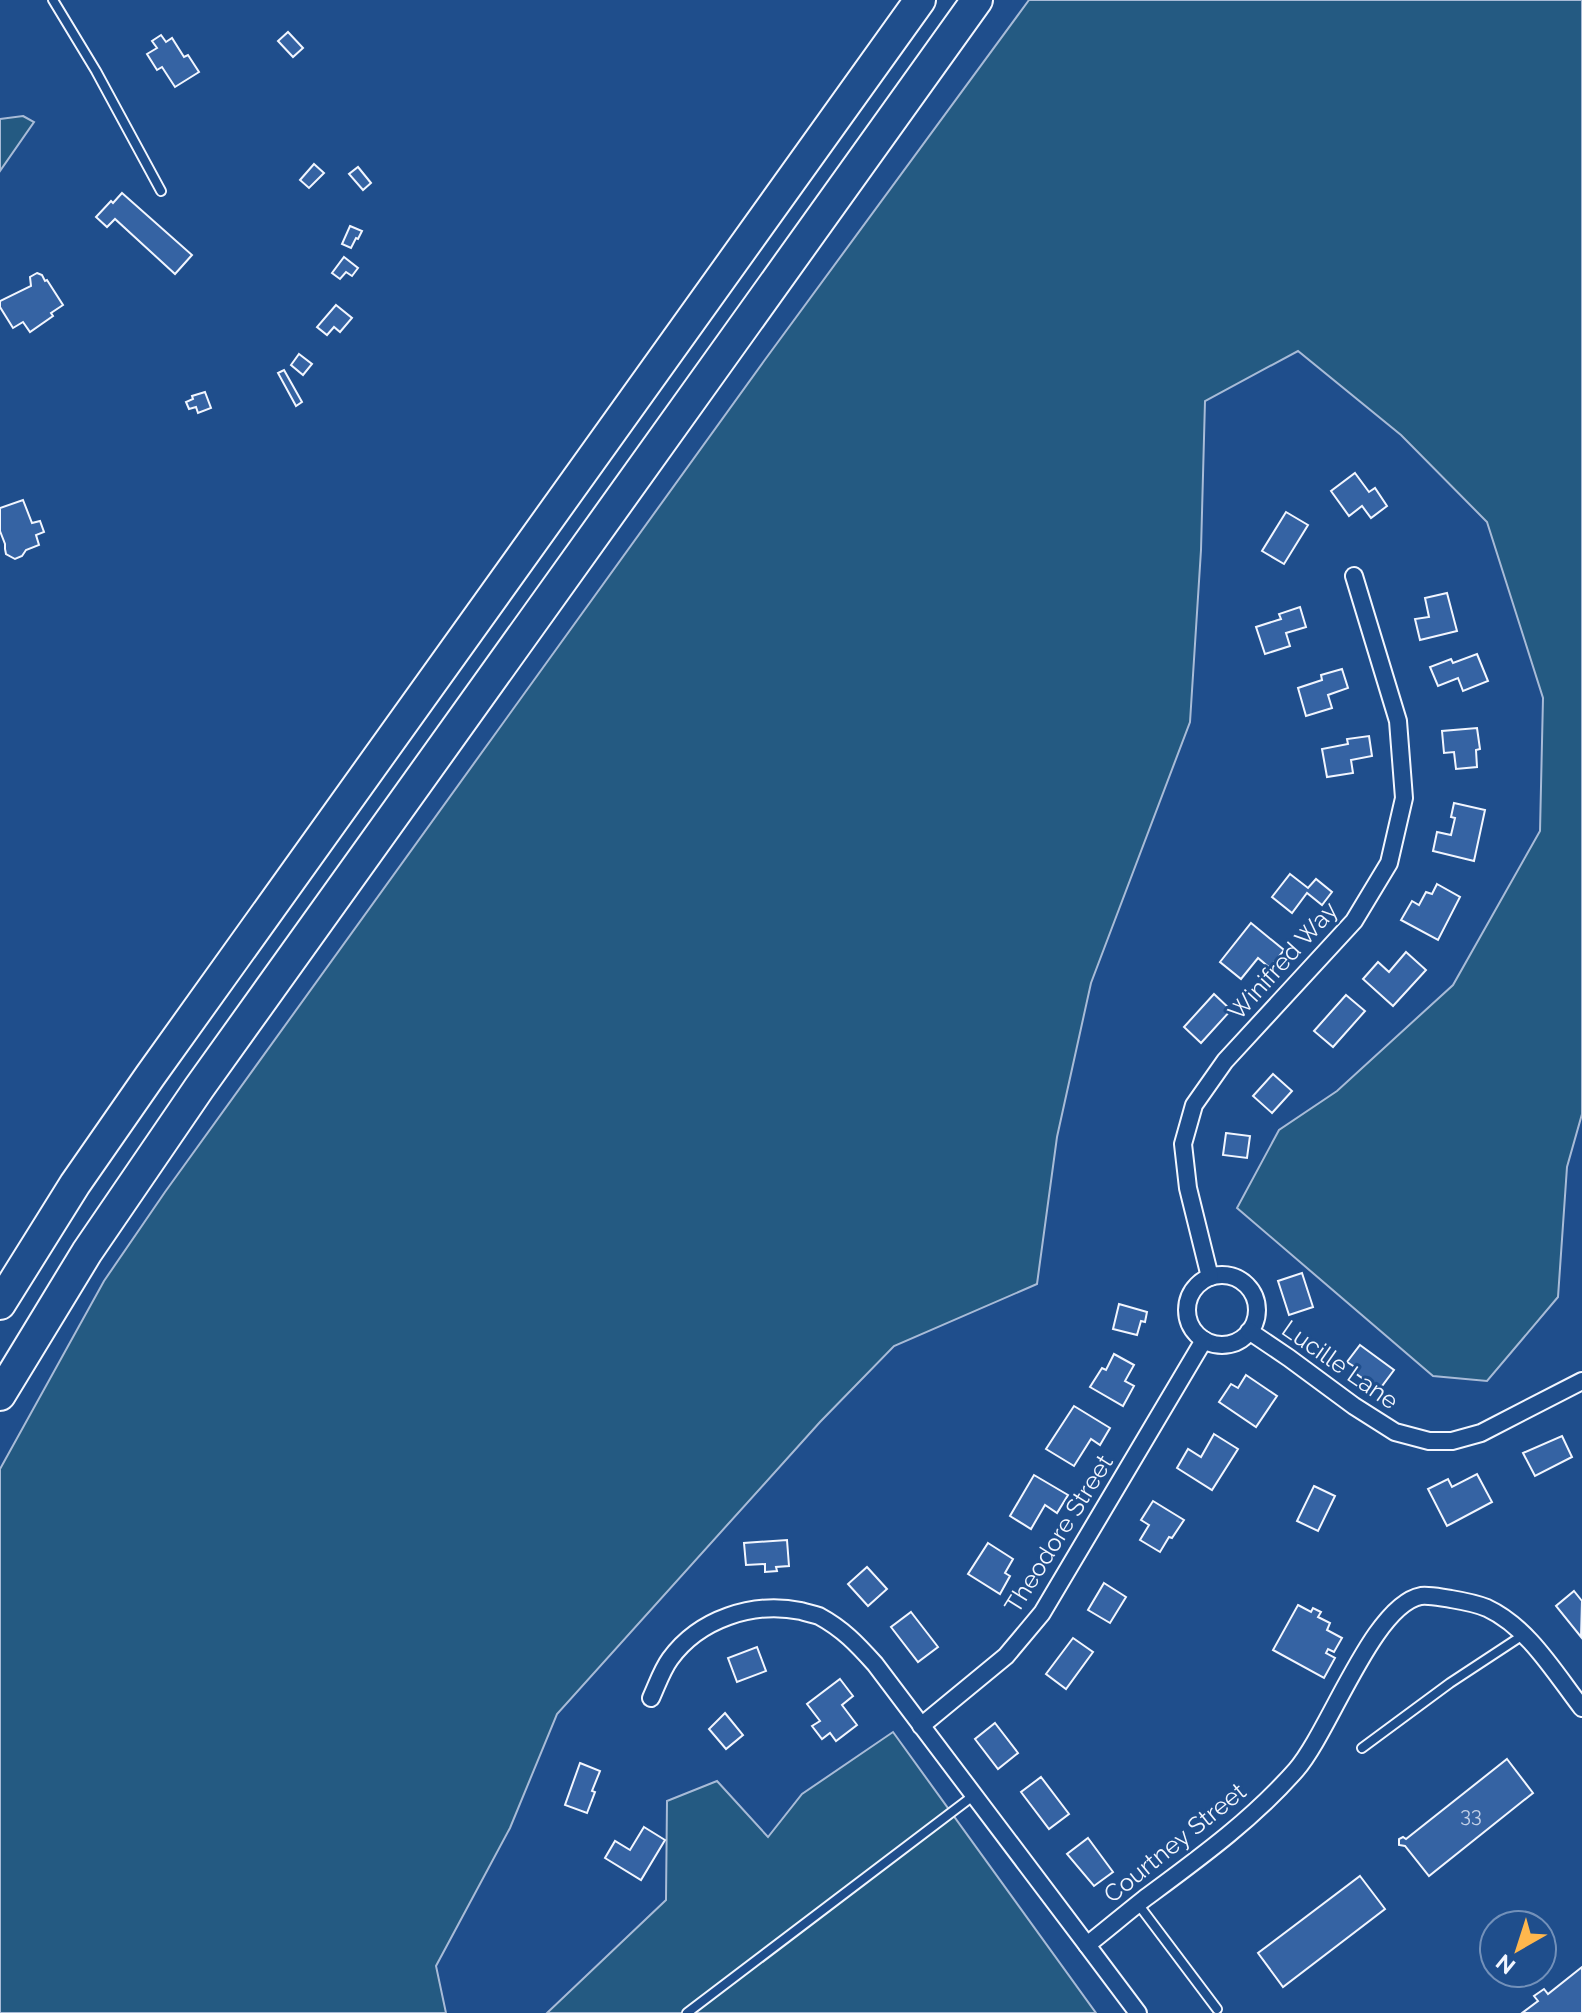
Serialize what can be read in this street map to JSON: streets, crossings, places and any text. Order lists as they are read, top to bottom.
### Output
{
  "streets": {
    "street": [
      "Winifred Way",
      "Lucille Lane",
      "Theodore Street",
      "Courtney Street"
    ]
  },
  "crossings": [
    ["Winifred Way", "Lucille Lane"],
    ["Winifred Way", "Theodore Street"],
    ["Lucille Lane", "Theodore Street"]
  ],
  "house_numbers": ["33"],
  "north": "bottom left"
}
